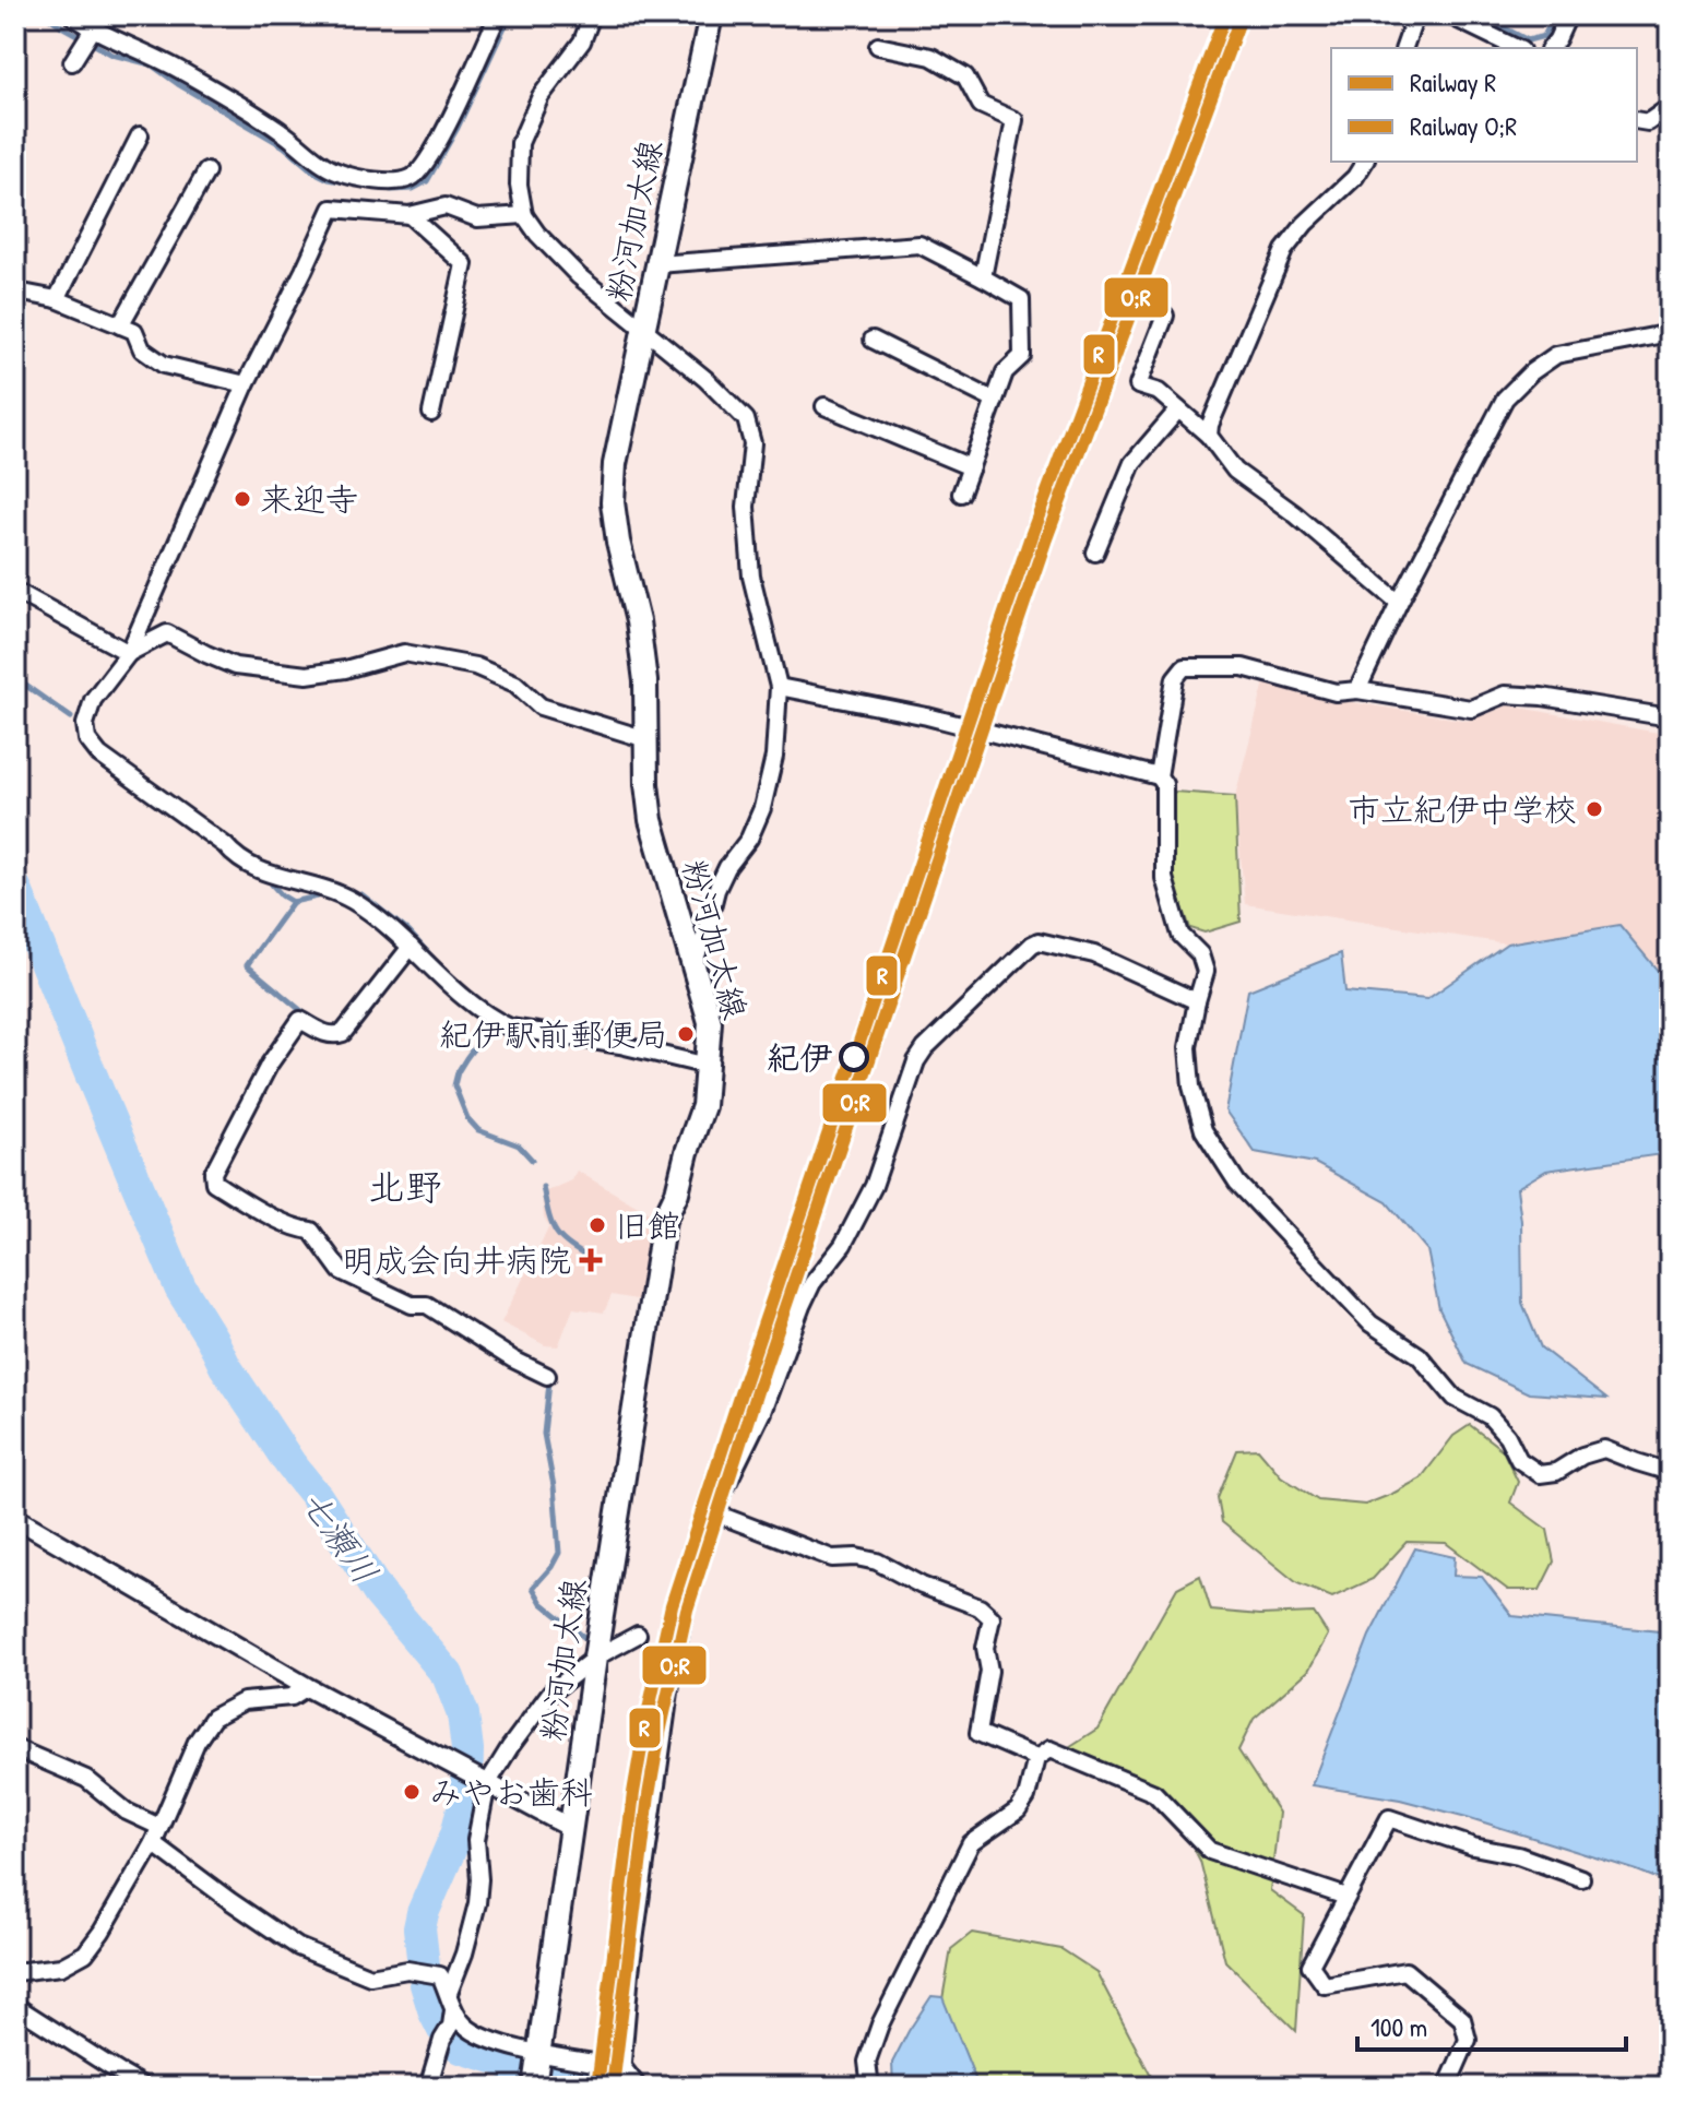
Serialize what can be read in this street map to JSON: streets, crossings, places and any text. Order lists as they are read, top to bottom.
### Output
{
  "streets": {
    "main road": ["粉河加太線"]
  },
  "districts": ["北野"],
  "water": ["七瀬川"],
  "places": {
    "other": [
      "来迎寺",
      "市立紀伊中学校",
      "紀伊駅前郵便局",
      "紀伊",
      "旧館",
      "みやお歯科"
    ],
    "health": ["明成会向井病院"]
  },
  "lines": ["rail line R", "rail line O;R"],
  "legend": ["Railway R", "Railway O;R"],
  "scale_bar": "100 m"
}
